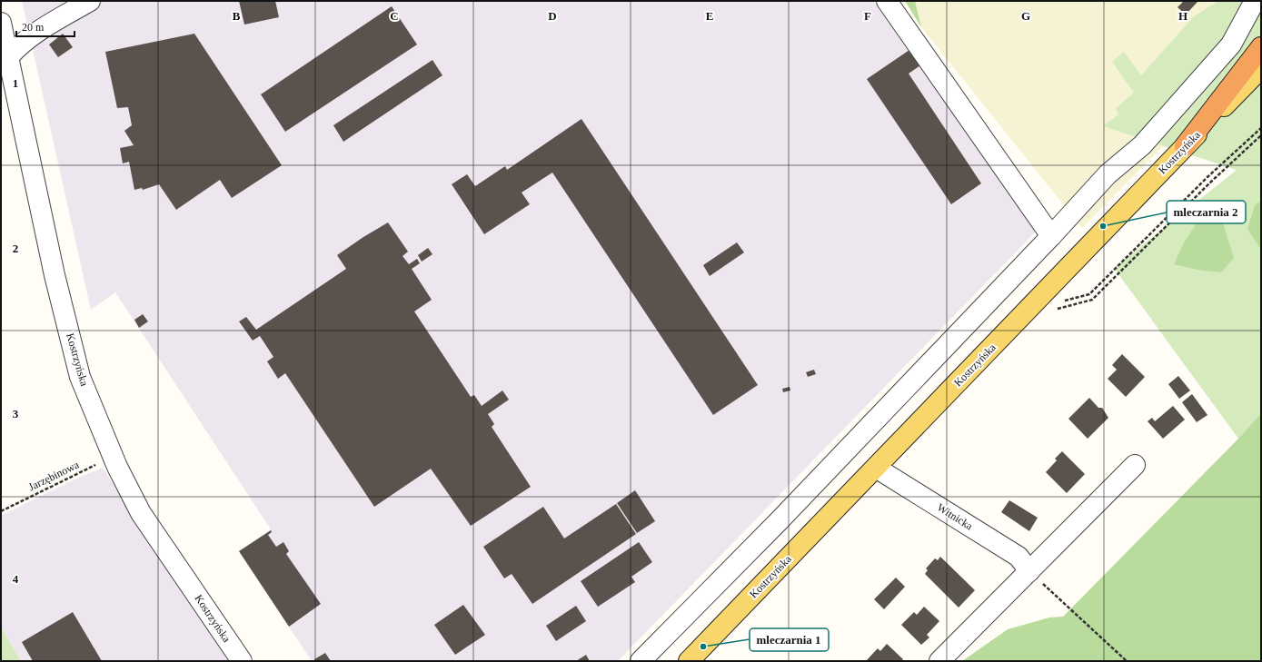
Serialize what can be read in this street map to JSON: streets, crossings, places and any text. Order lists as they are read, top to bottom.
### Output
{
  "streets": {
    "main road": ["Kostrzyńska"],
    "street": ["Witnicka"],
    "path": ["Jarzębinowa"]
  },
  "crossings": [
    ["Kostrzyńska", "Jarzębinowa"],
    ["Kostrzyńska", "Witnicka"]
  ],
  "places": ["mleczarnia 2", "mleczarnia 1"],
  "scale_bar": "20 m",
  "grid": {
    "columns": [
      "B",
      "C",
      "D",
      "E",
      "F",
      "G",
      "H"
    ],
    "rows": [
      "1",
      "2",
      "3",
      "4"
    ]
  }
}
